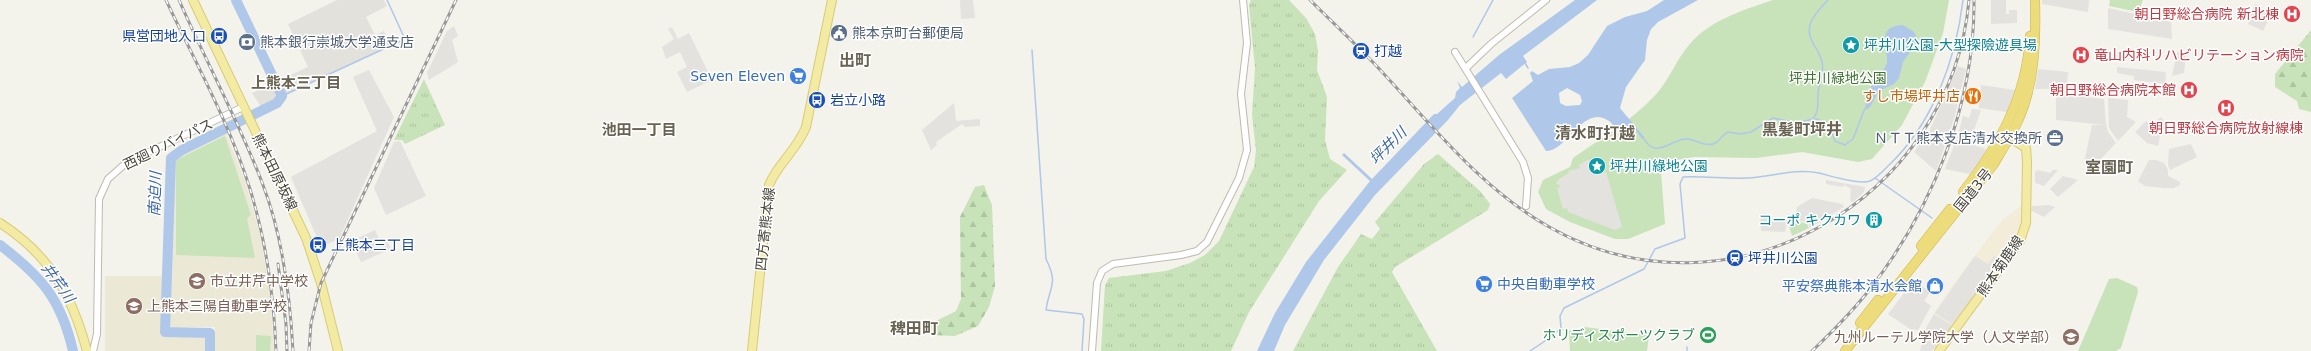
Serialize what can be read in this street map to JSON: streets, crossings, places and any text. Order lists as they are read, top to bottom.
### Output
{
  "streets": {
    "highway": ["国道3号"],
    "main road": ["熊本田原坂線", "四方寄熊本線", "熊本菊鹿線"],
    "street": ["西廻りバイパス"]
  },
  "crossings": [
    ["西廻りバイパス", "熊本田原坂線"],
    ["国道3号", "熊本菊鹿線"]
  ],
  "districts": [
    "出町",
    "上熊本三丁目",
    "黒髪町坪井",
    "池田一丁目",
    "清水町打越",
    "室園町",
    "稗田町"
  ],
  "water": ["坪井川", "南迫川", "井芹川"],
  "parks": ["坪井川緑地公園"],
  "places": {
    "hospital": [
      "朝日野総合病院 新北棟",
      "竜山内科リハビリテーション病院",
      "朝日野総合病院本館",
      "朝日野総合病院放射線棟"
    ],
    "public building": ["熊本京町台郵便局"],
    "bus stop": ["県営団地入口", "岩立小路", "上熊本三丁目"],
    "bank": ["熊本銀行崇城大学通支店"],
    "place": ["坪井川公園-大型探險遊具場", "坪井川綠地公園"],
    "station": ["打越", "坪井川公園"],
    "supermarket": ["Seven Eleven", "中央自動車学校"],
    "restaurant": ["すし市場坪井店"],
    "office": ["ＮＴＴ熊本支店清水交換所"],
    "building": ["コーポ キクカワ"],
    "school or university": ["市立井芹中学校", "上熊本三陽自動車学校", "九州ルーテル学院大学（人文学部）"],
    "shop": ["平安祭典熊本清水会館"],
    "sports": ["ホリディスポーツクラブ"]
  }
}
